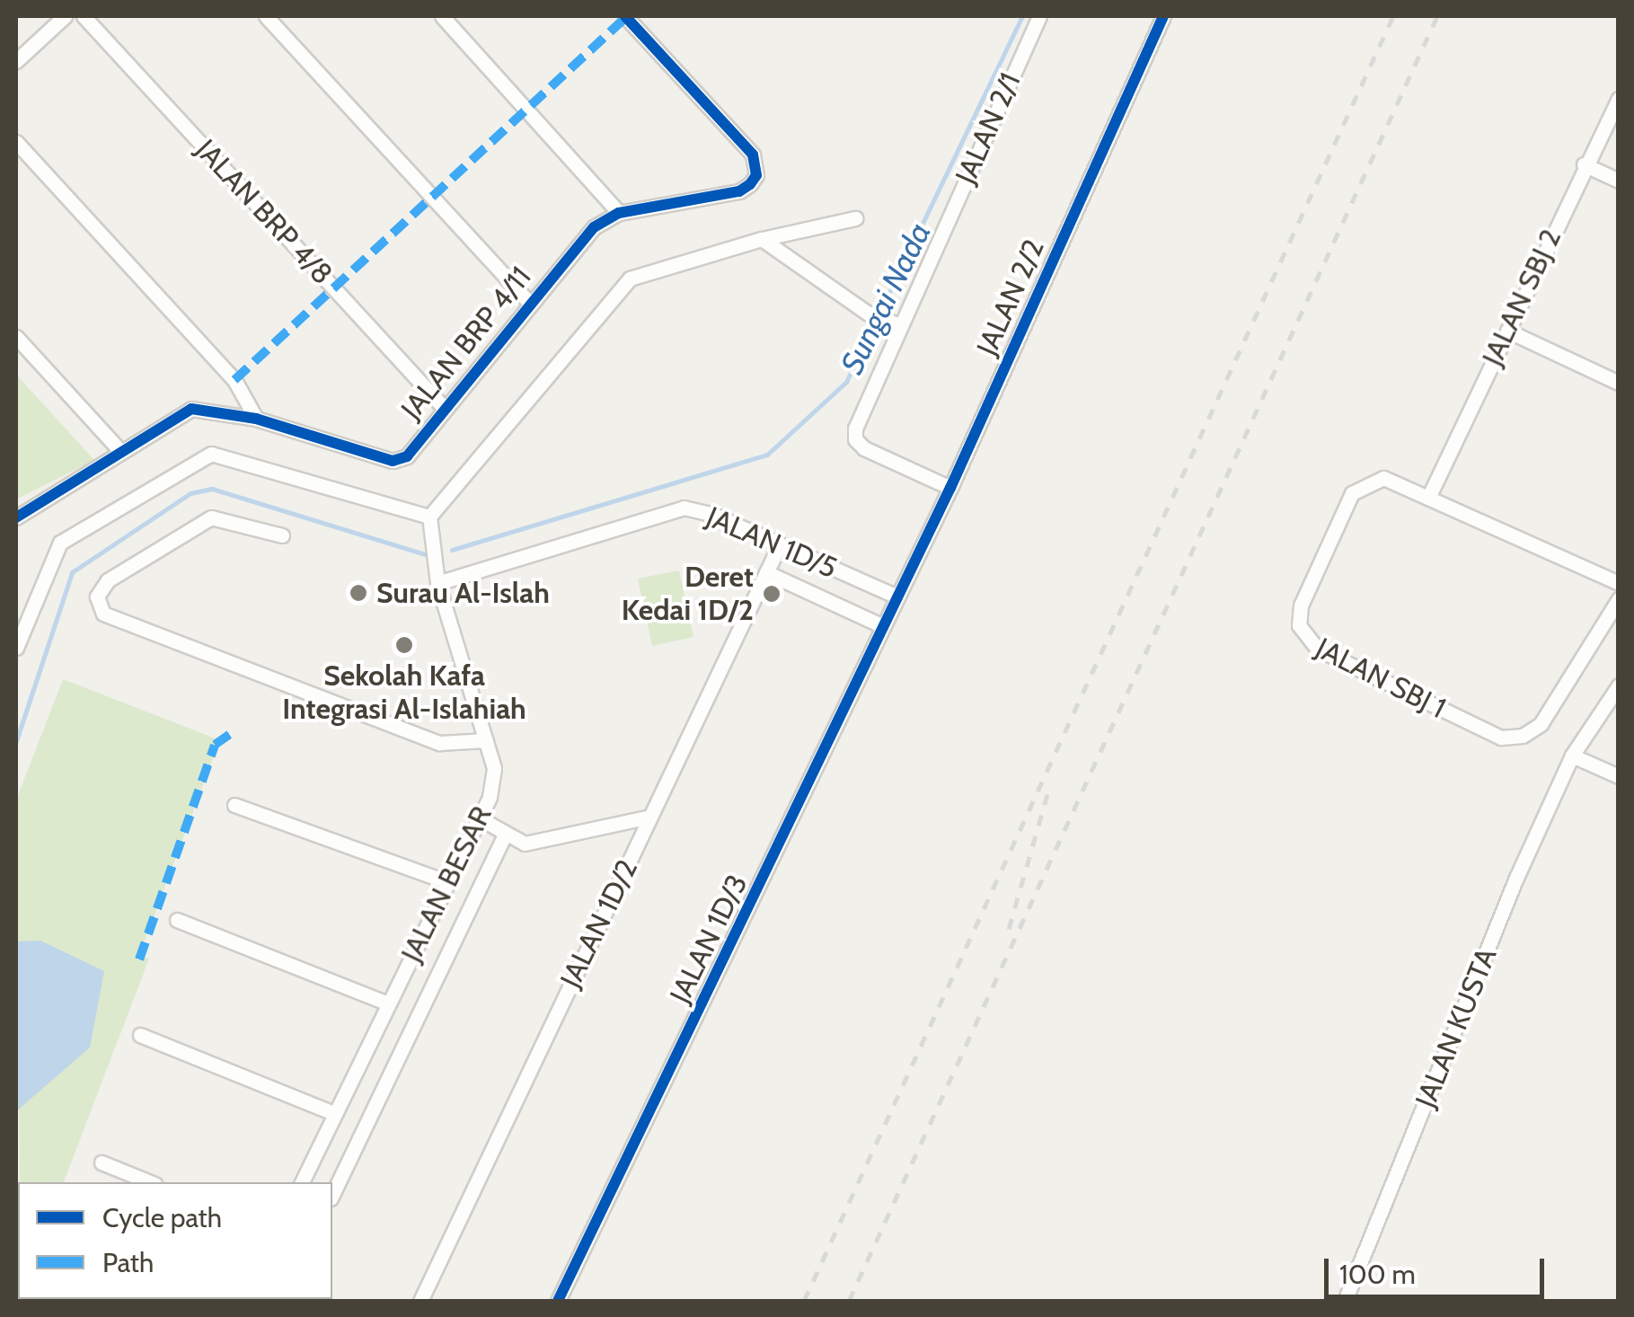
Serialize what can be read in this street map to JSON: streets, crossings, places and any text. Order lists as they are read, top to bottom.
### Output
{
  "streets": {
    "street": [
      "JALAN 2/1",
      "JALAN BRP 4/8",
      "JALAN 2/2",
      "JALAN SBJ 2",
      "JALAN BRP 4/11",
      "JALAN 1D/5",
      "JALAN SBJ 1",
      "JALAN BESAR",
      "JALAN 1D/2",
      "JALAN 1D/3",
      "JALAN KUSTA"
    ]
  },
  "crossings": [
    ["JALAN 2/1", "JALAN 2/2"],
    ["JALAN BRP 4/8", "JALAN BRP 4/11"],
    ["JALAN 2/2", "JALAN 1D/5"],
    ["JALAN 2/2", "JALAN 1D/3"],
    ["JALAN SBJ 2", "JALAN SBJ 1"],
    ["JALAN 1D/5", "JALAN BESAR"],
    ["JALAN 1D/5", "JALAN 1D/2"],
    ["JALAN 1D/5", "JALAN 1D/3"]
  ],
  "water": ["Sungai Nada"],
  "places": ["Surau Al-Islah", "Deret Kedai 1D/2", "Sekolah Kafa Integrasi Al-Islahiah"],
  "legend": ["Cycle path", "Path"],
  "scale_bar": "100 m"
}
